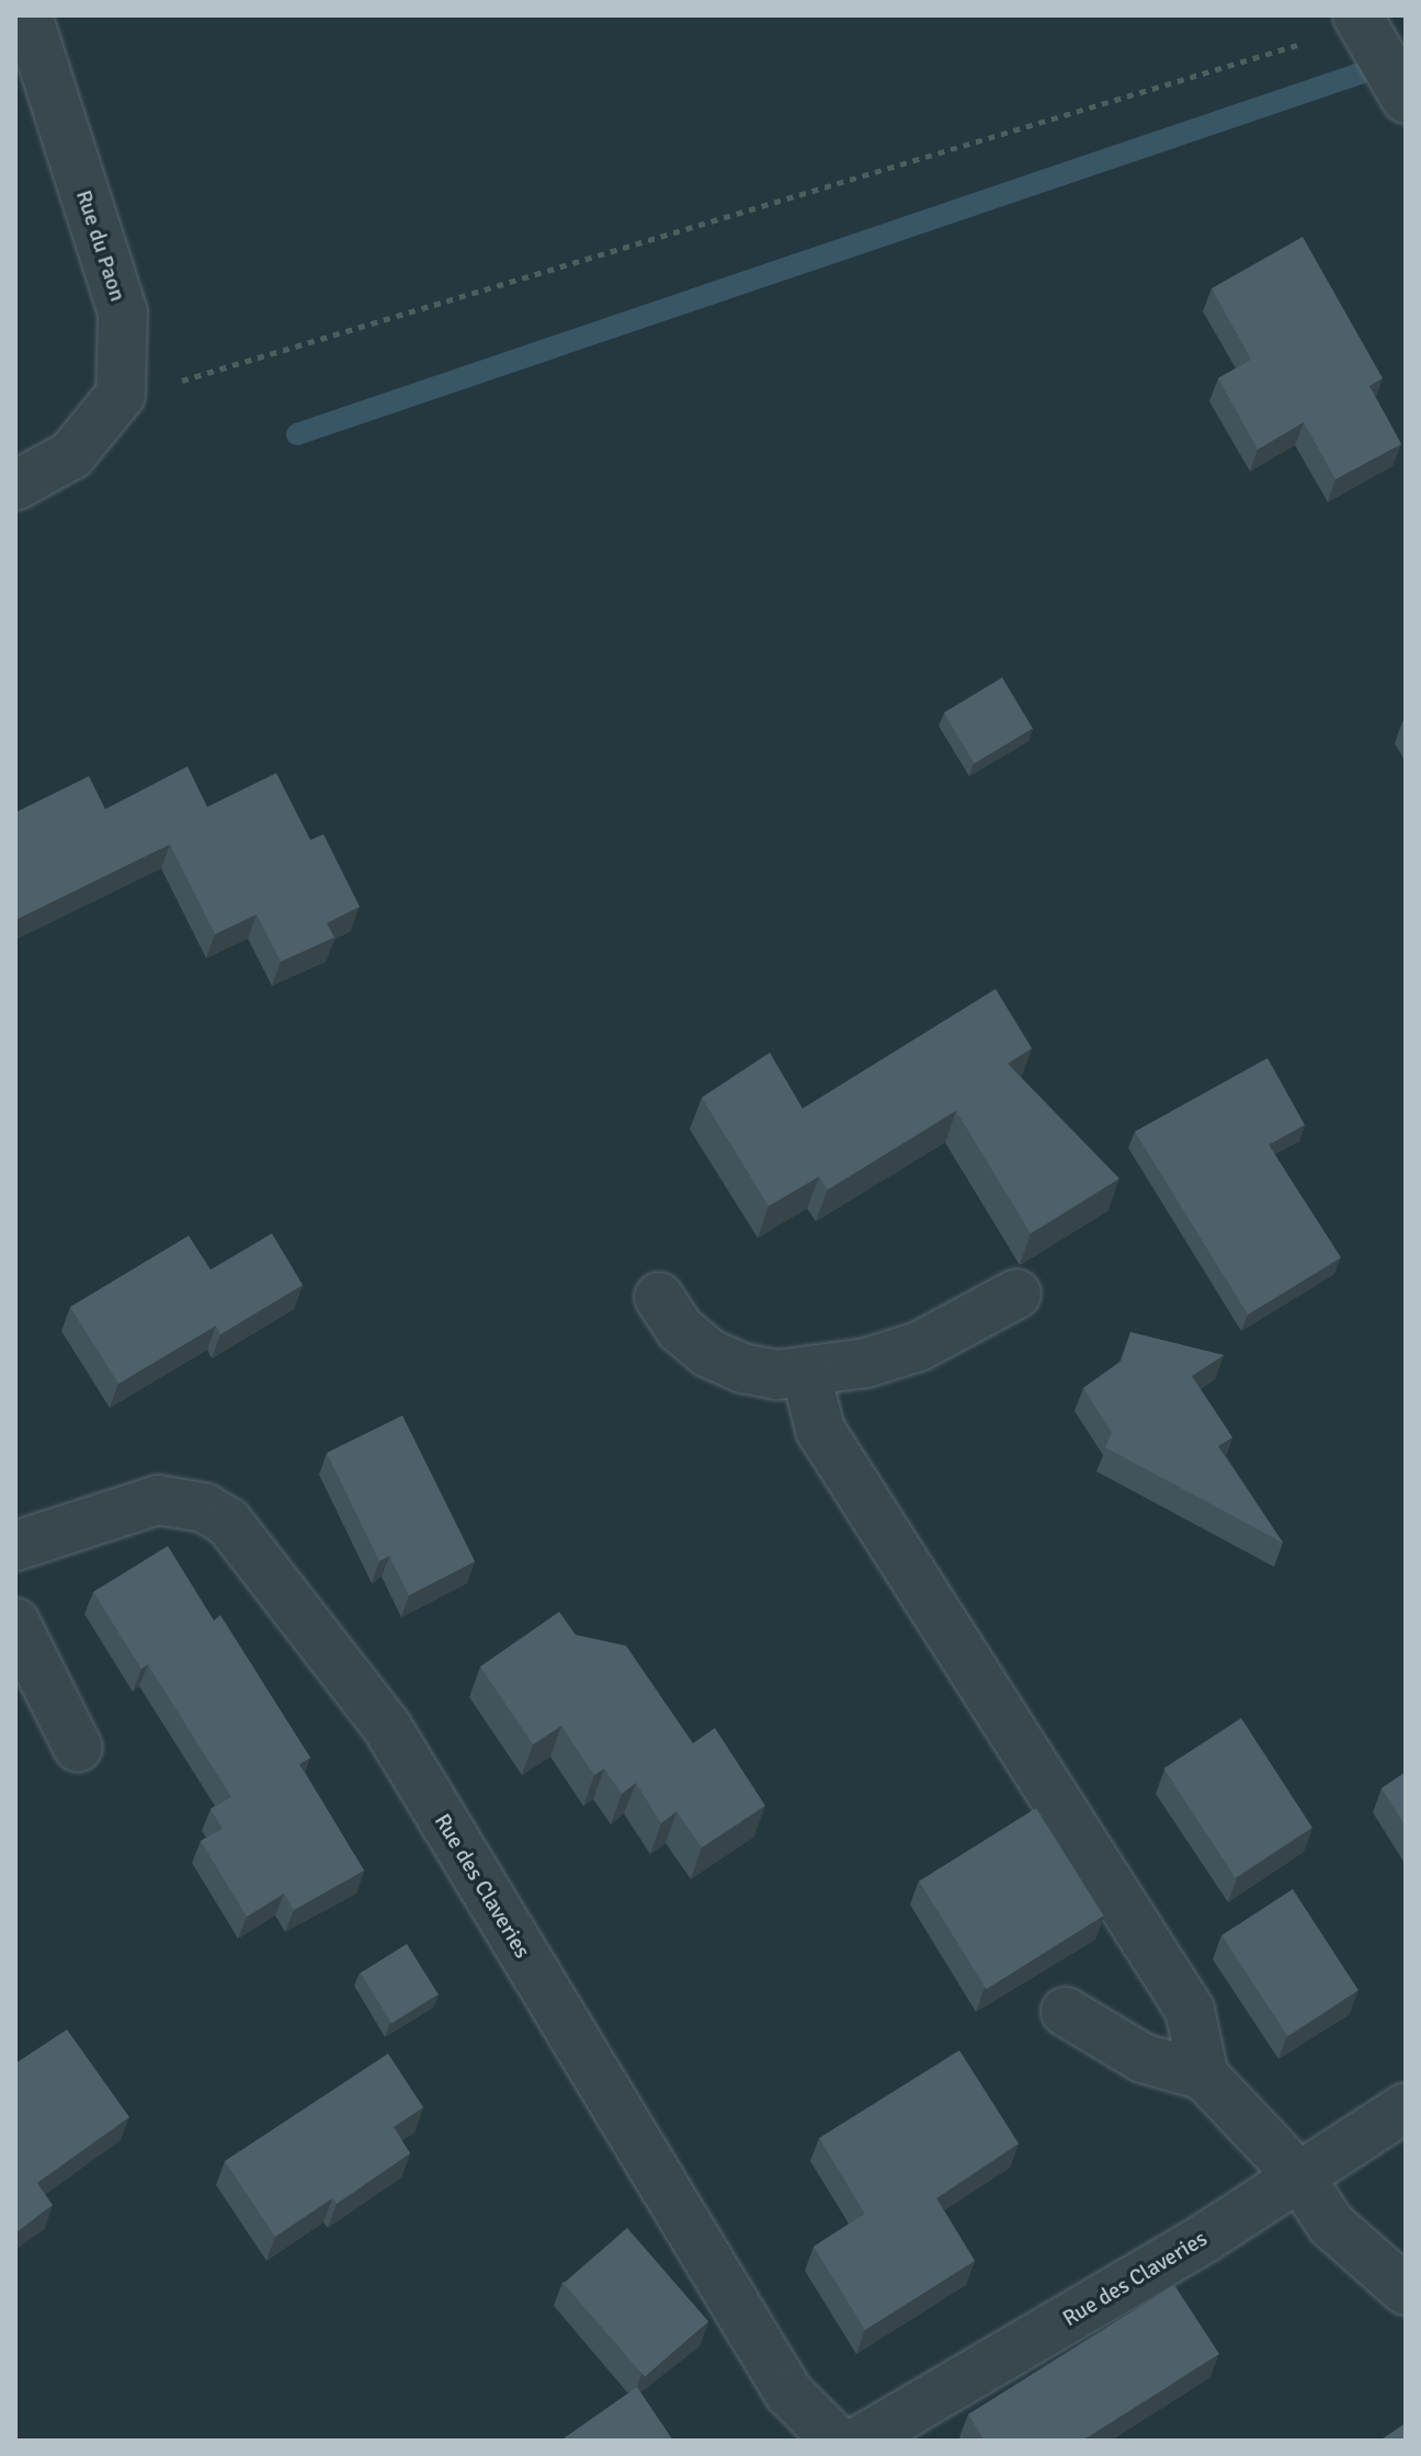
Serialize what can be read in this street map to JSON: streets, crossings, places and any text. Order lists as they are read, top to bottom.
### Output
{
  "streets": {
    "street": ["Rue du Paon", "Rue des Claveries"]
  }
}
